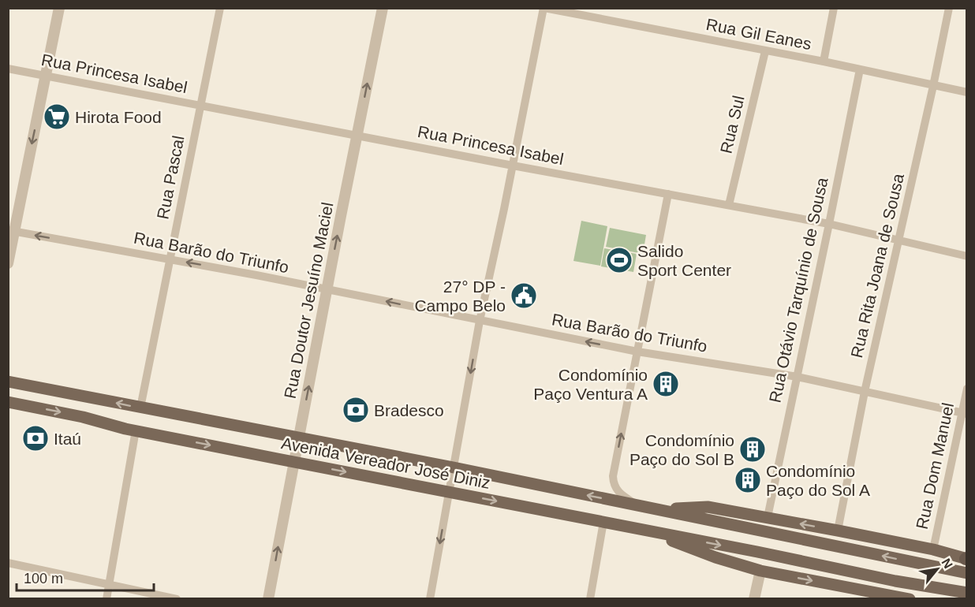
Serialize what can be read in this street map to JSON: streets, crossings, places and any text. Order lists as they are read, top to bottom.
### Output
{
  "streets": {
    "main road": ["Avenida Vereador José Diniz"],
    "street": [
      "Rua Gil Eanes",
      "Rua Princesa Isabel",
      "Rua Sul",
      "Rua Pascal",
      "Rua Barão do Triunfo",
      "Rua Rita Joana de Sousa",
      "Rua Otávio Tarquínio de Sousa",
      "Rua Doutor Jesuíno Maciel",
      "Rua Dom Manuel"
    ]
  },
  "crossings": [
    ["Rua Gil Eanes", "Rua Sul"],
    ["Rua Gil Eanes", "Rua Rita Joana de Sousa"],
    ["Rua Gil Eanes", "Rua Otávio Tarquínio de Sousa"],
    ["Rua Princesa Isabel", "Rua Sul"],
    ["Rua Princesa Isabel", "Rua Pascal"],
    ["Rua Princesa Isabel", "Rua Rita Joana de Sousa"],
    ["Rua Princesa Isabel", "Rua Otávio Tarquínio de Sousa"],
    ["Rua Princesa Isabel", "Rua Doutor Jesuíno Maciel"],
    ["Rua Pascal", "Rua Barão do Triunfo"],
    ["Rua Pascal", "Avenida Vereador José Diniz"],
    ["Rua Barão do Triunfo", "Rua Rita Joana de Sousa"],
    ["Rua Barão do Triunfo", "Rua Otávio Tarquínio de Sousa"],
    ["Rua Barão do Triunfo", "Rua Doutor Jesuíno Maciel"],
    ["Rua Barão do Triunfo", "Rua Dom Manuel"],
    ["Rua Doutor Jesuíno Maciel", "Avenida Vereador José Diniz"]
  ],
  "one_way": ["Rua Barão do Triunfo", "Rua Doutor Jesuíno Maciel"],
  "places": {
    "supermarket": ["Hirota Food"],
    "sports": ["Salido Sport Center"],
    "public building": ["27° DP - Campo Belo"],
    "building": ["Condomínio Paço Ventura A", "Condomínio Paço do Sol B", "Condomínio Paço do Sol A"],
    "bank": ["Bradesco", "Itaú"]
  },
  "scale_bar": "100 m",
  "north": "top right"
}
